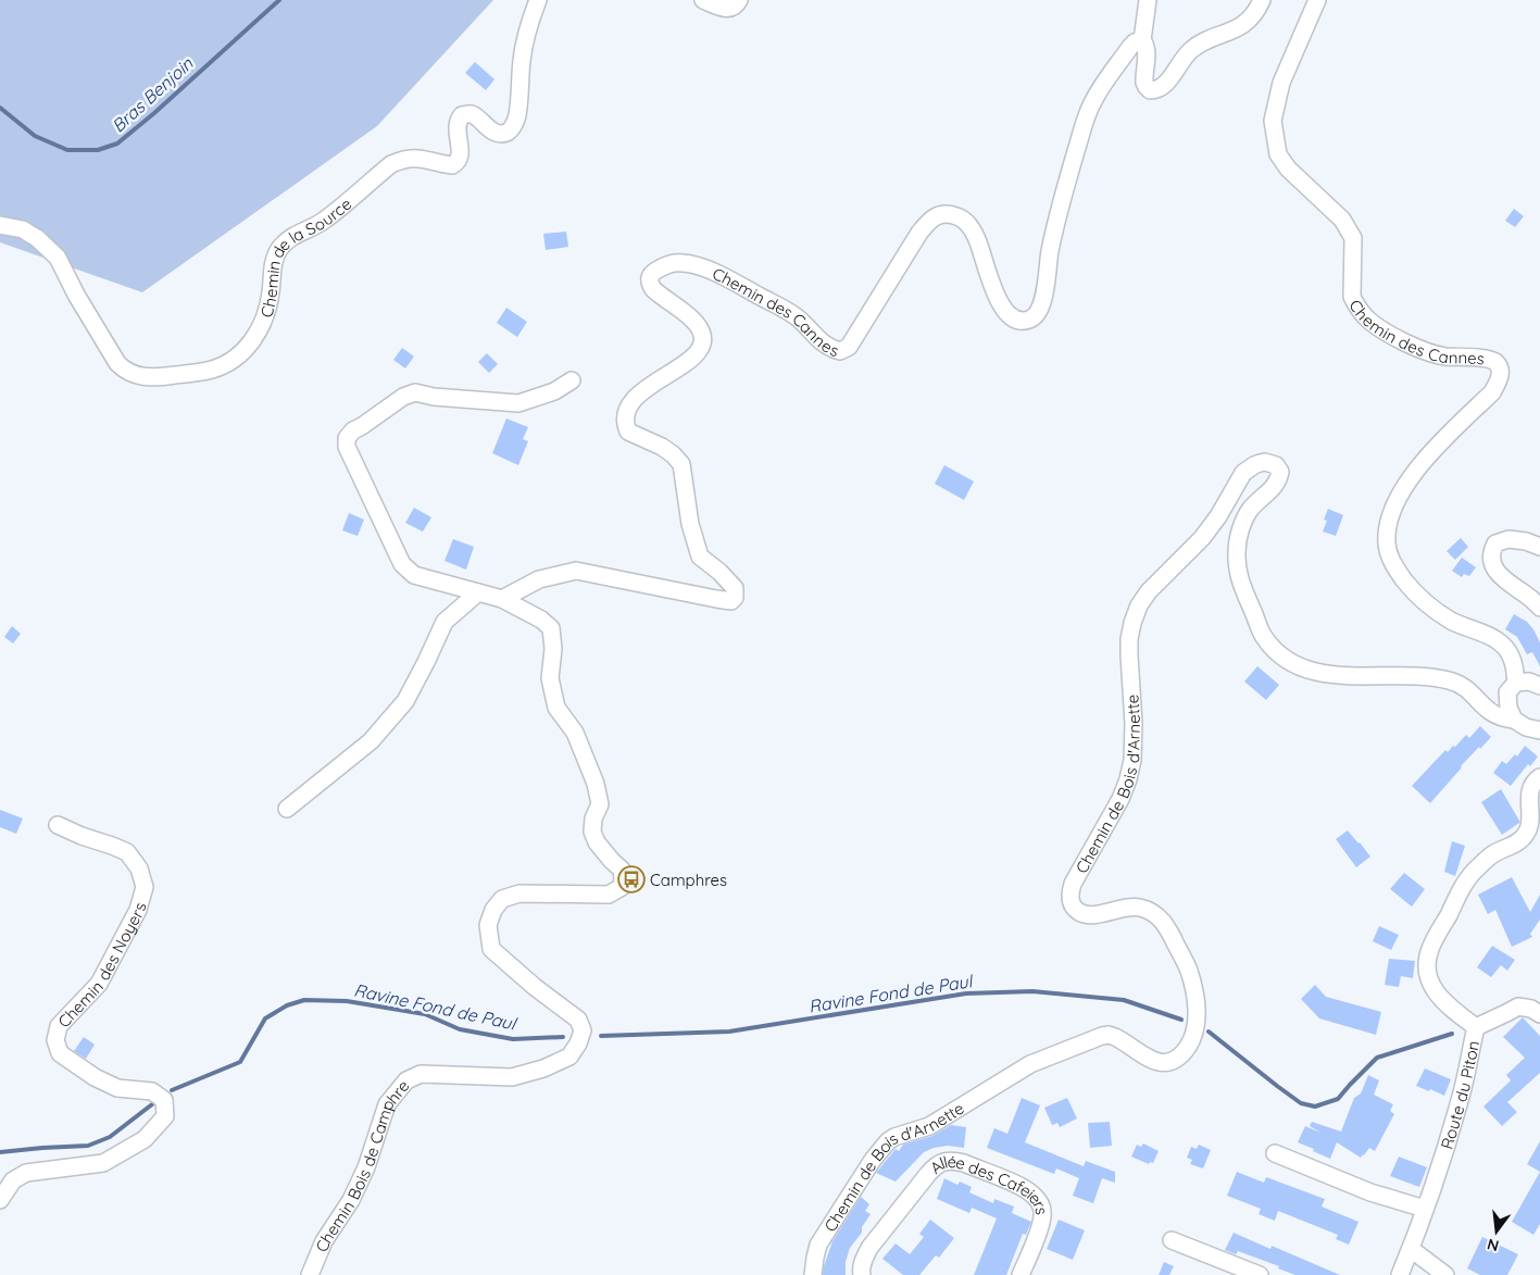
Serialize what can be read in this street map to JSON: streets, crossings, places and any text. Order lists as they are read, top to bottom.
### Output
{
  "streets": {
    "street": [
      "Chemin de la Source",
      "Chemin des Cannes",
      "Chemin de Bois d'Arnette",
      "Chemin des Noyers",
      "Route du Piton",
      "Chemin Bois de Camphre",
      "Allée des Cafeiers"
    ]
  },
  "crossings": [
    ["Chemin des Cannes", "Chemin Bois de Camphre"]
  ],
  "water": ["Bras Benjoin", "Ravine Fond de Paul"],
  "places": {
    "bus stop": ["Camphres"]
  },
  "north": "bottom"
}
